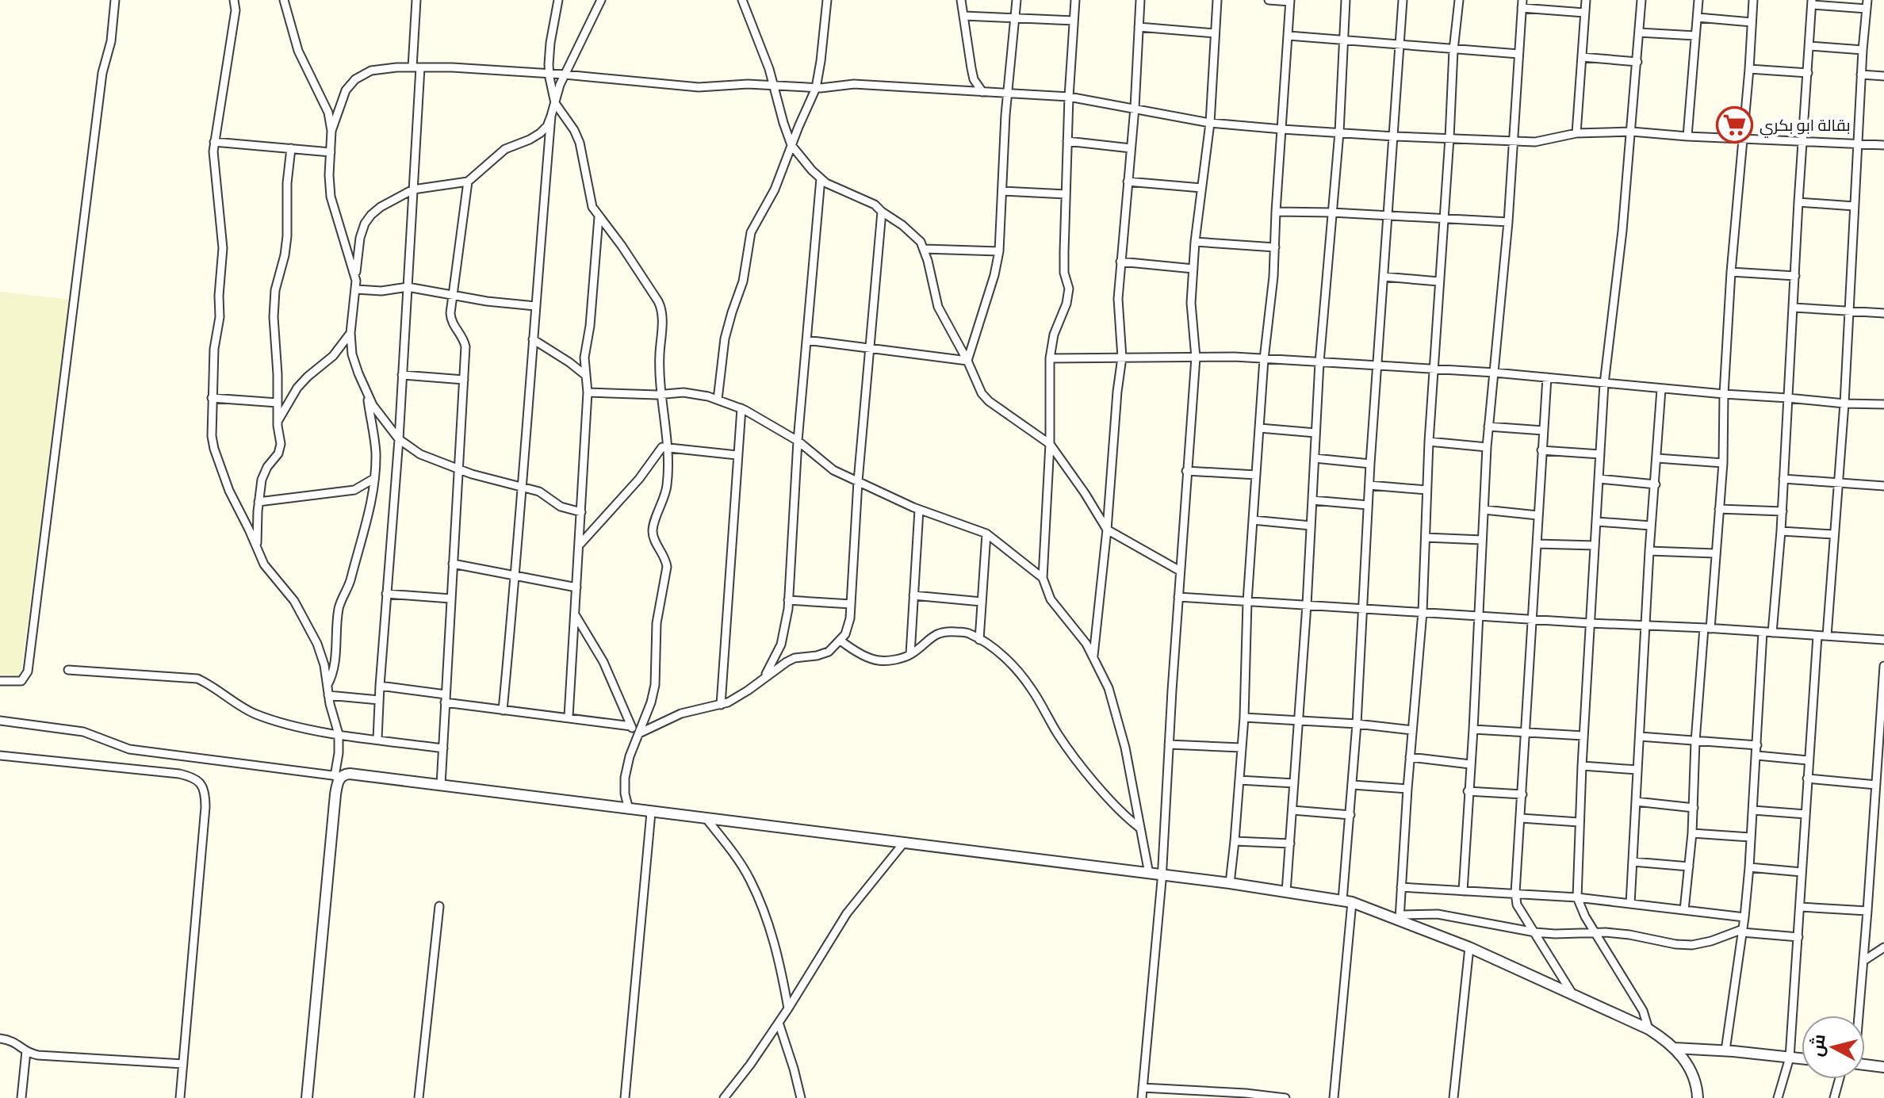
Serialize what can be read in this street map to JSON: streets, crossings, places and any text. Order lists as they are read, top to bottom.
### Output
{
  "places": {
    "supermarket": ["بقالة ابو بكري"]
  },
  "north": "left"
}
